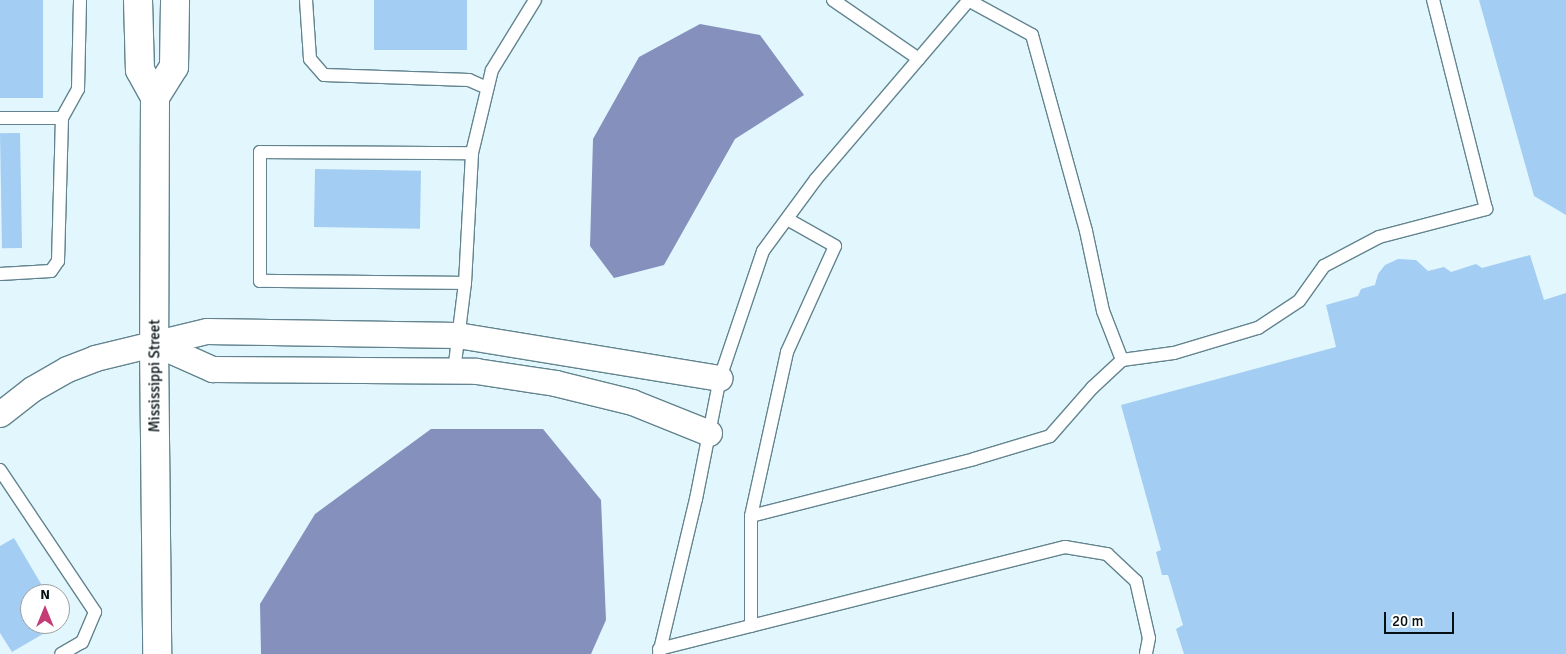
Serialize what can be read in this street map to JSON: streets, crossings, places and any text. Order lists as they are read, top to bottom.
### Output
{
  "streets": {
    "street": ["Mississippi Street"]
  },
  "scale_bar": "20 m",
  "north": "top"
}
